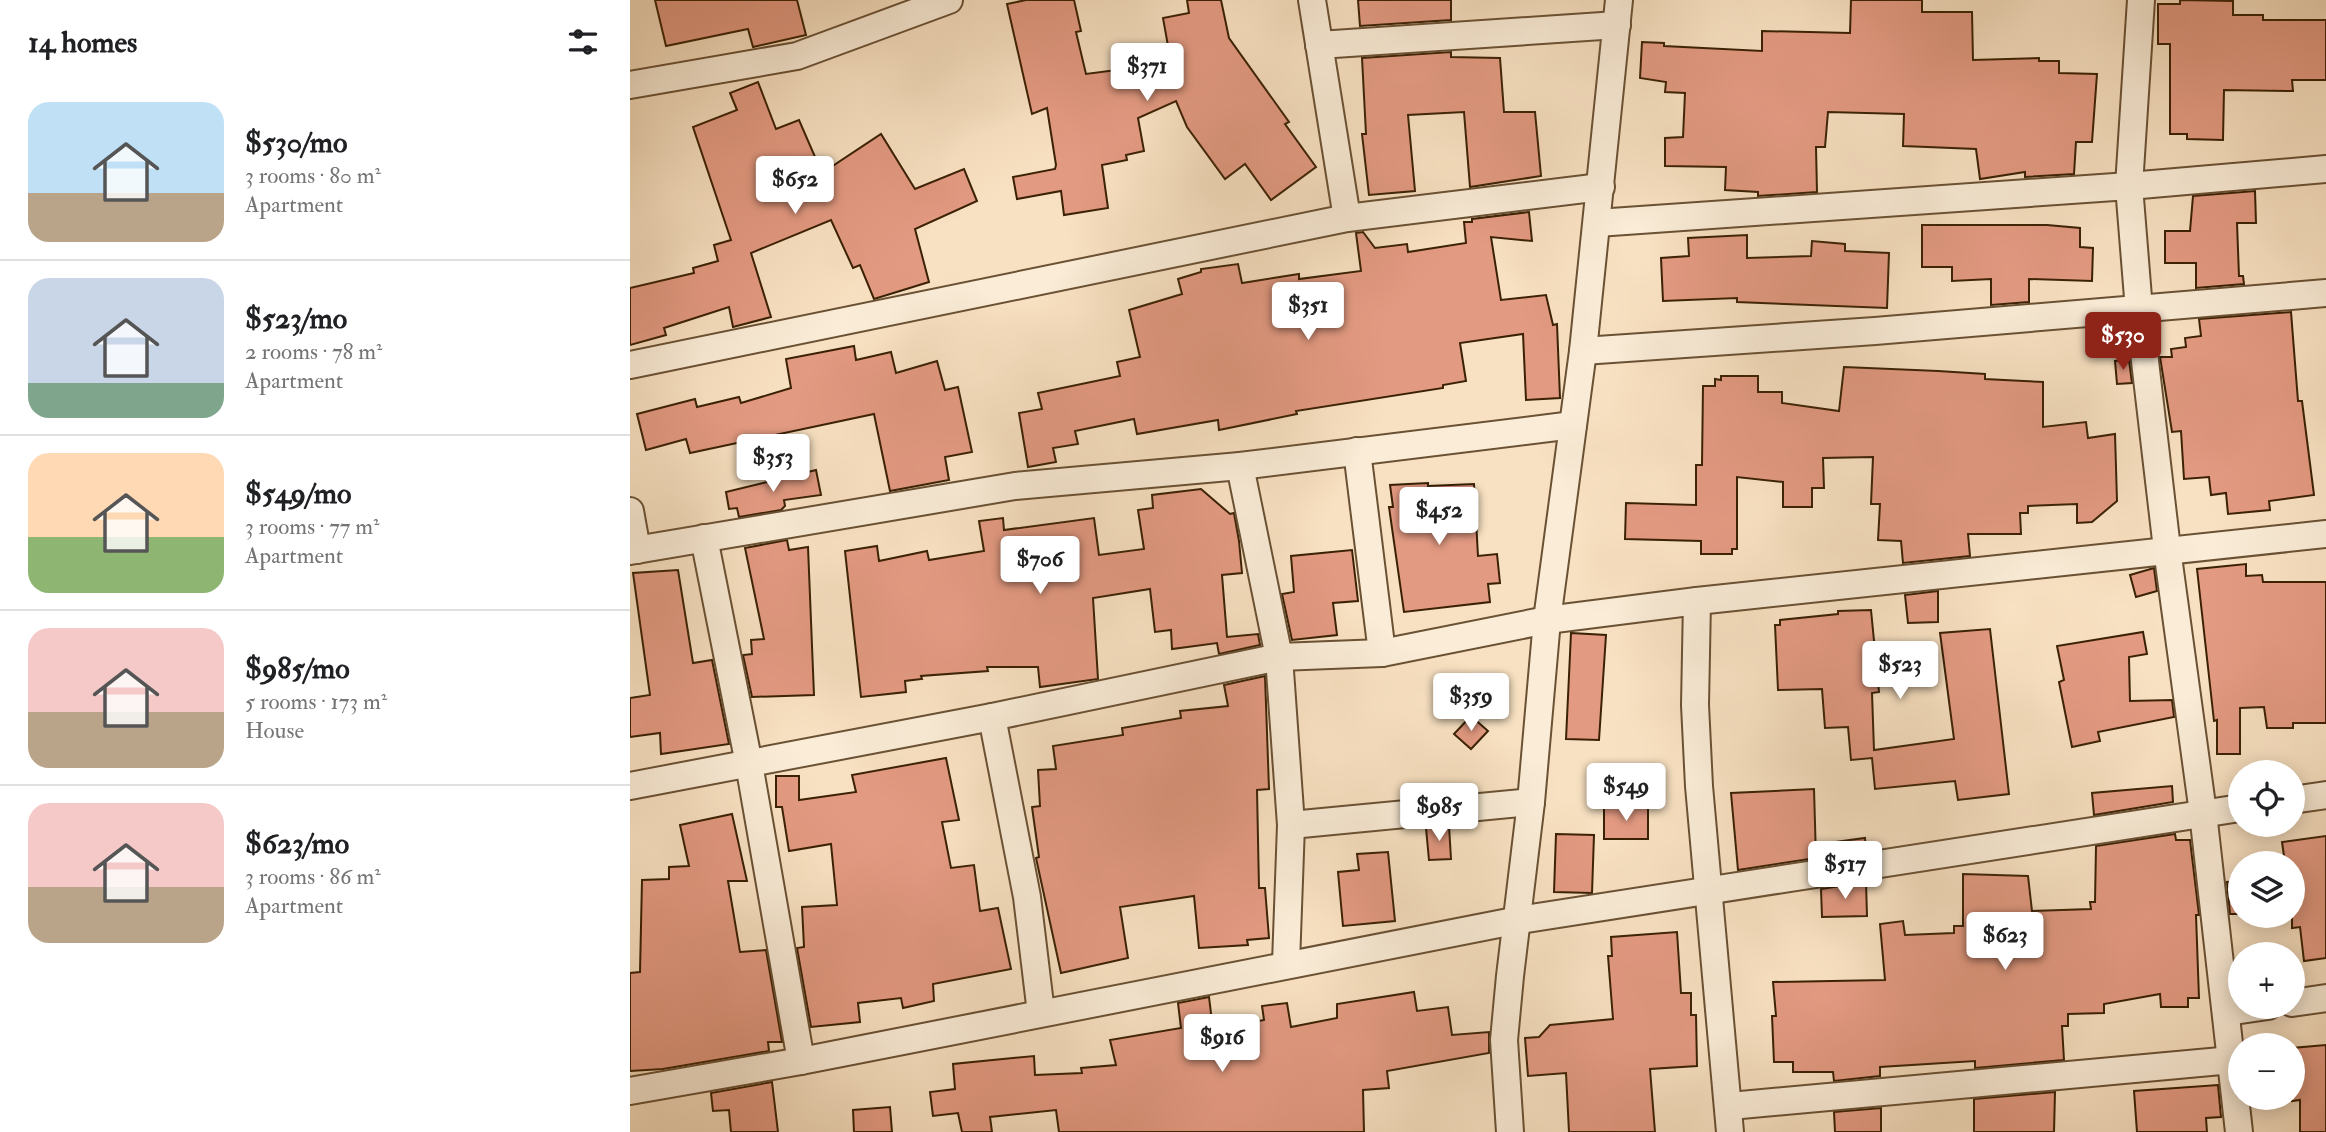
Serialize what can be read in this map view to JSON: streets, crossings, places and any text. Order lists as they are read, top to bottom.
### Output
{
  "page": {
    "heading": "14 homes",
    "price": [
      "$371",
      "$652",
      "$351",
      "$530",
      "$353",
      "$452",
      "$706",
      "$523",
      "$359",
      "$549",
      "$985",
      "$517",
      "$623",
      "$916"
    ],
    "list": [
      {
        "name": "$530/mo",
        "note": "3 rooms · 80 m² · Apartment"
      },
      {
        "name": "$523/mo",
        "note": "2 rooms · 78 m² · Apartment"
      },
      {
        "name": "$549/mo",
        "note": "3 rooms · 77 m² · Apartment"
      },
      {
        "name": "$985/mo",
        "note": "5 rooms · 173 m² · House"
      },
      {
        "name": "$623/mo",
        "note": "3 rooms · 86 m² · Apartment"
      }
    ],
    "map_buttons": ["+", "−"]
  }
}
